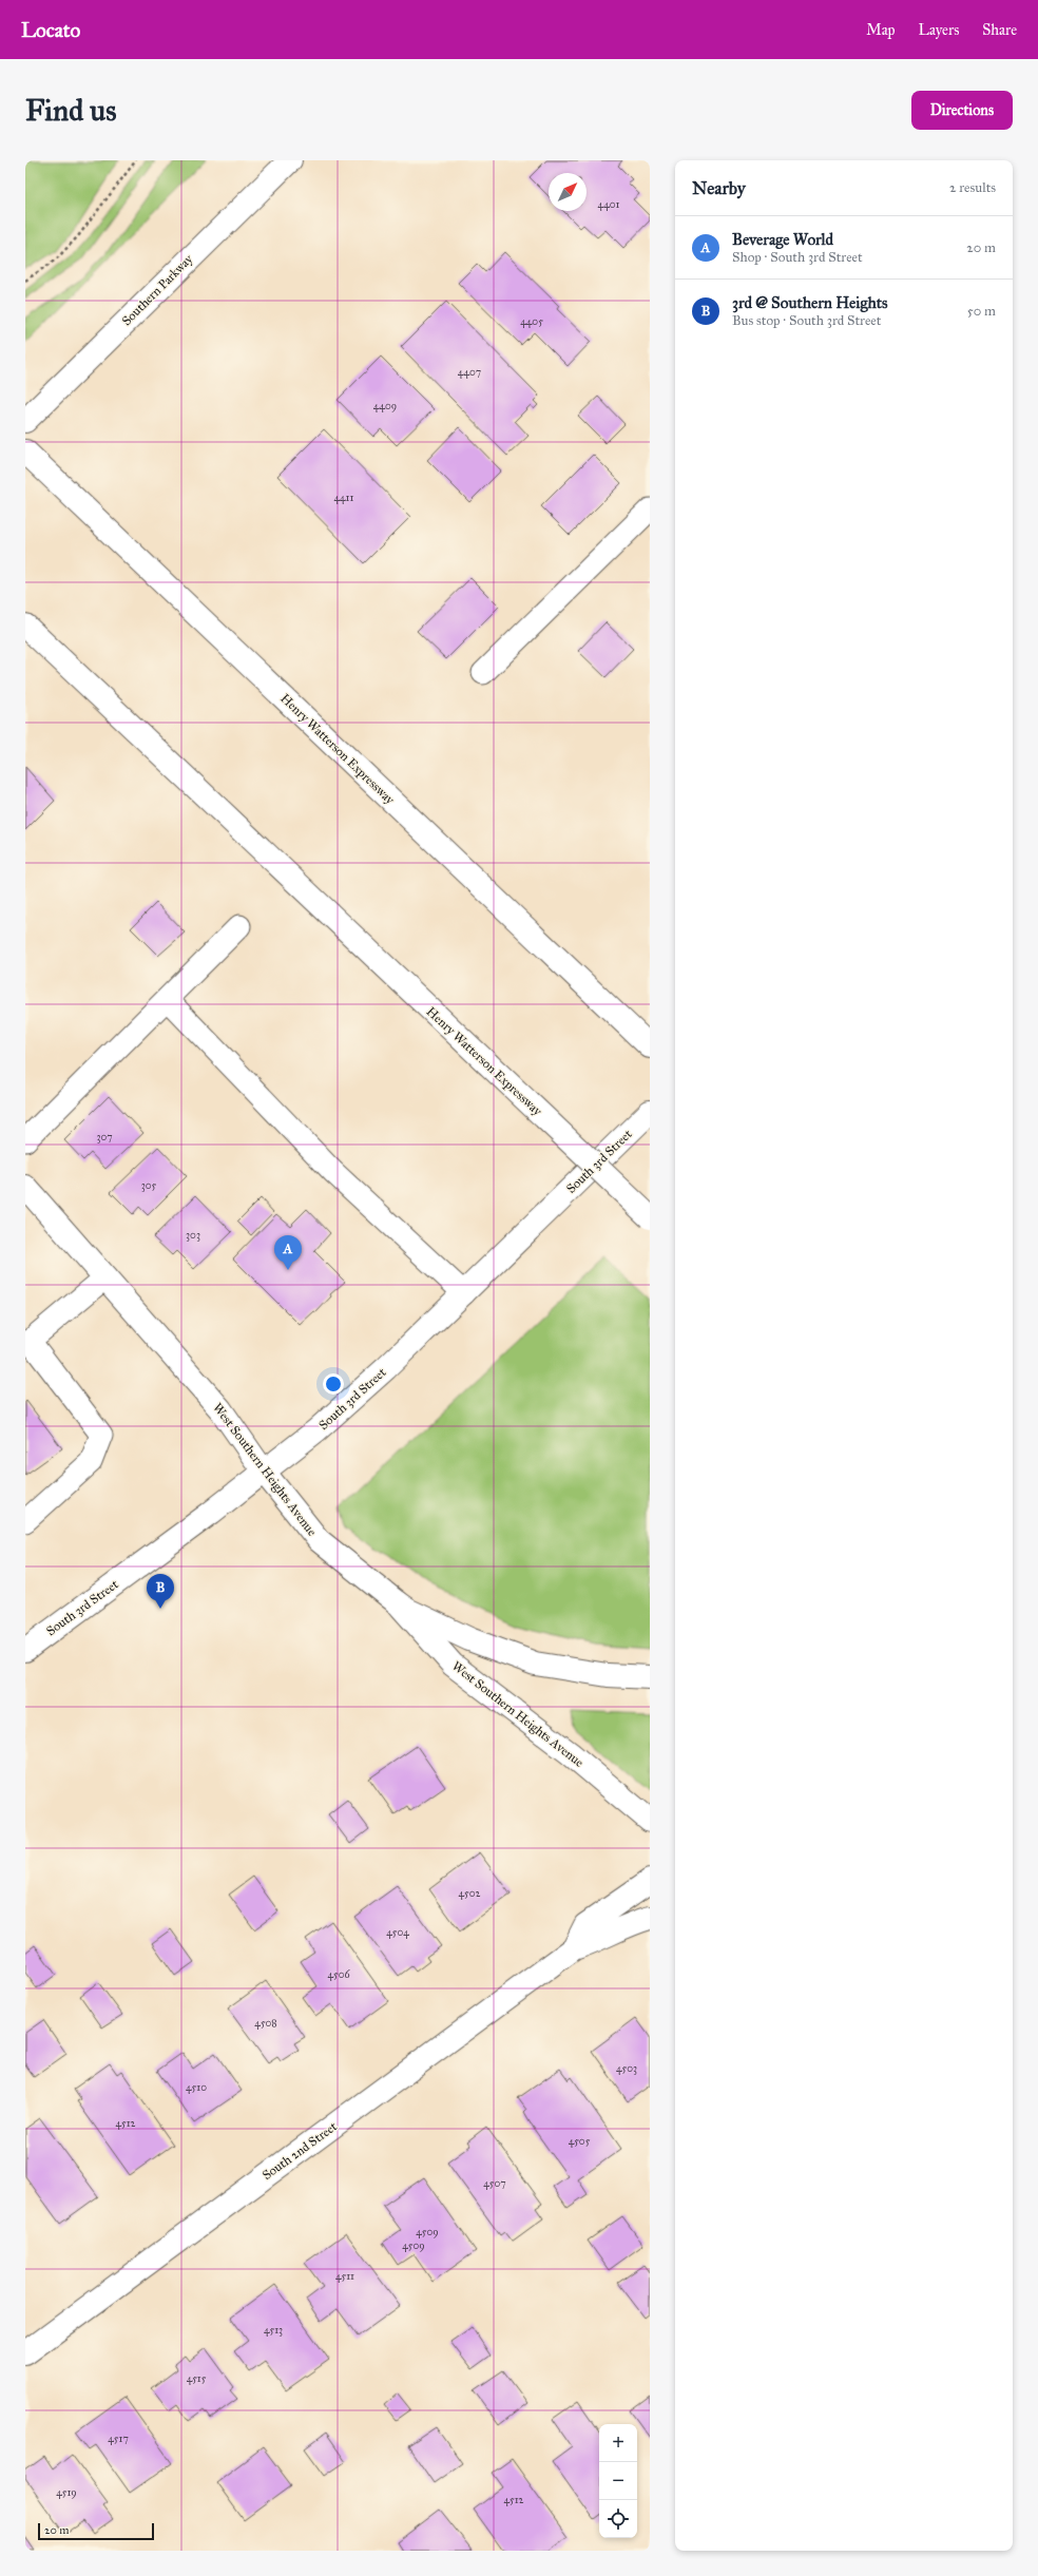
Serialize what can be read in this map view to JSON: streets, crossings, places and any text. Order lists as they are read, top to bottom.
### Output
{
  "streets": {
    "main road": [
      "Southern Parkway",
      "Henry Watterson Expressway",
      "South 3rd Street",
      "West Southern Heights Avenue",
      "South 2nd Street"
    ]
  },
  "crossings": [
    ["South 3rd Street", "West Southern Heights Avenue"]
  ],
  "house_numbers": [
    "4401",
    "4405",
    "4407",
    "4409",
    "4411",
    "307",
    "305",
    "303",
    "4502",
    "4504",
    "4506",
    "4508",
    "4503",
    "4510",
    "4512",
    "4505",
    "4507",
    "4509",
    "4509",
    "4511",
    "4513",
    "4515",
    "4517",
    "4519",
    "4512"
  ],
  "scale_bar": "20 m",
  "north": "top right",
  "page": {
    "header": "Locato",
    "nav": ["Map", "Layers", "Share"],
    "buttons": "Directions",
    "title": "Find us",
    "heading": ["Nearby", "2 results"],
    "list": [
      {
        "mark": "A",
        "name": "Beverage World",
        "note": "Shop · South 3rd Street",
        "value": "20 m"
      },
      {
        "mark": "B",
        "name": "3rd @ Southern Heights",
        "note": "Bus stop · South 3rd Street",
        "value": "50 m"
      }
    ],
    "pins": ["A", "B"],
    "map_buttons": ["+", "−"],
    "scale": "20 m"
  }
}
